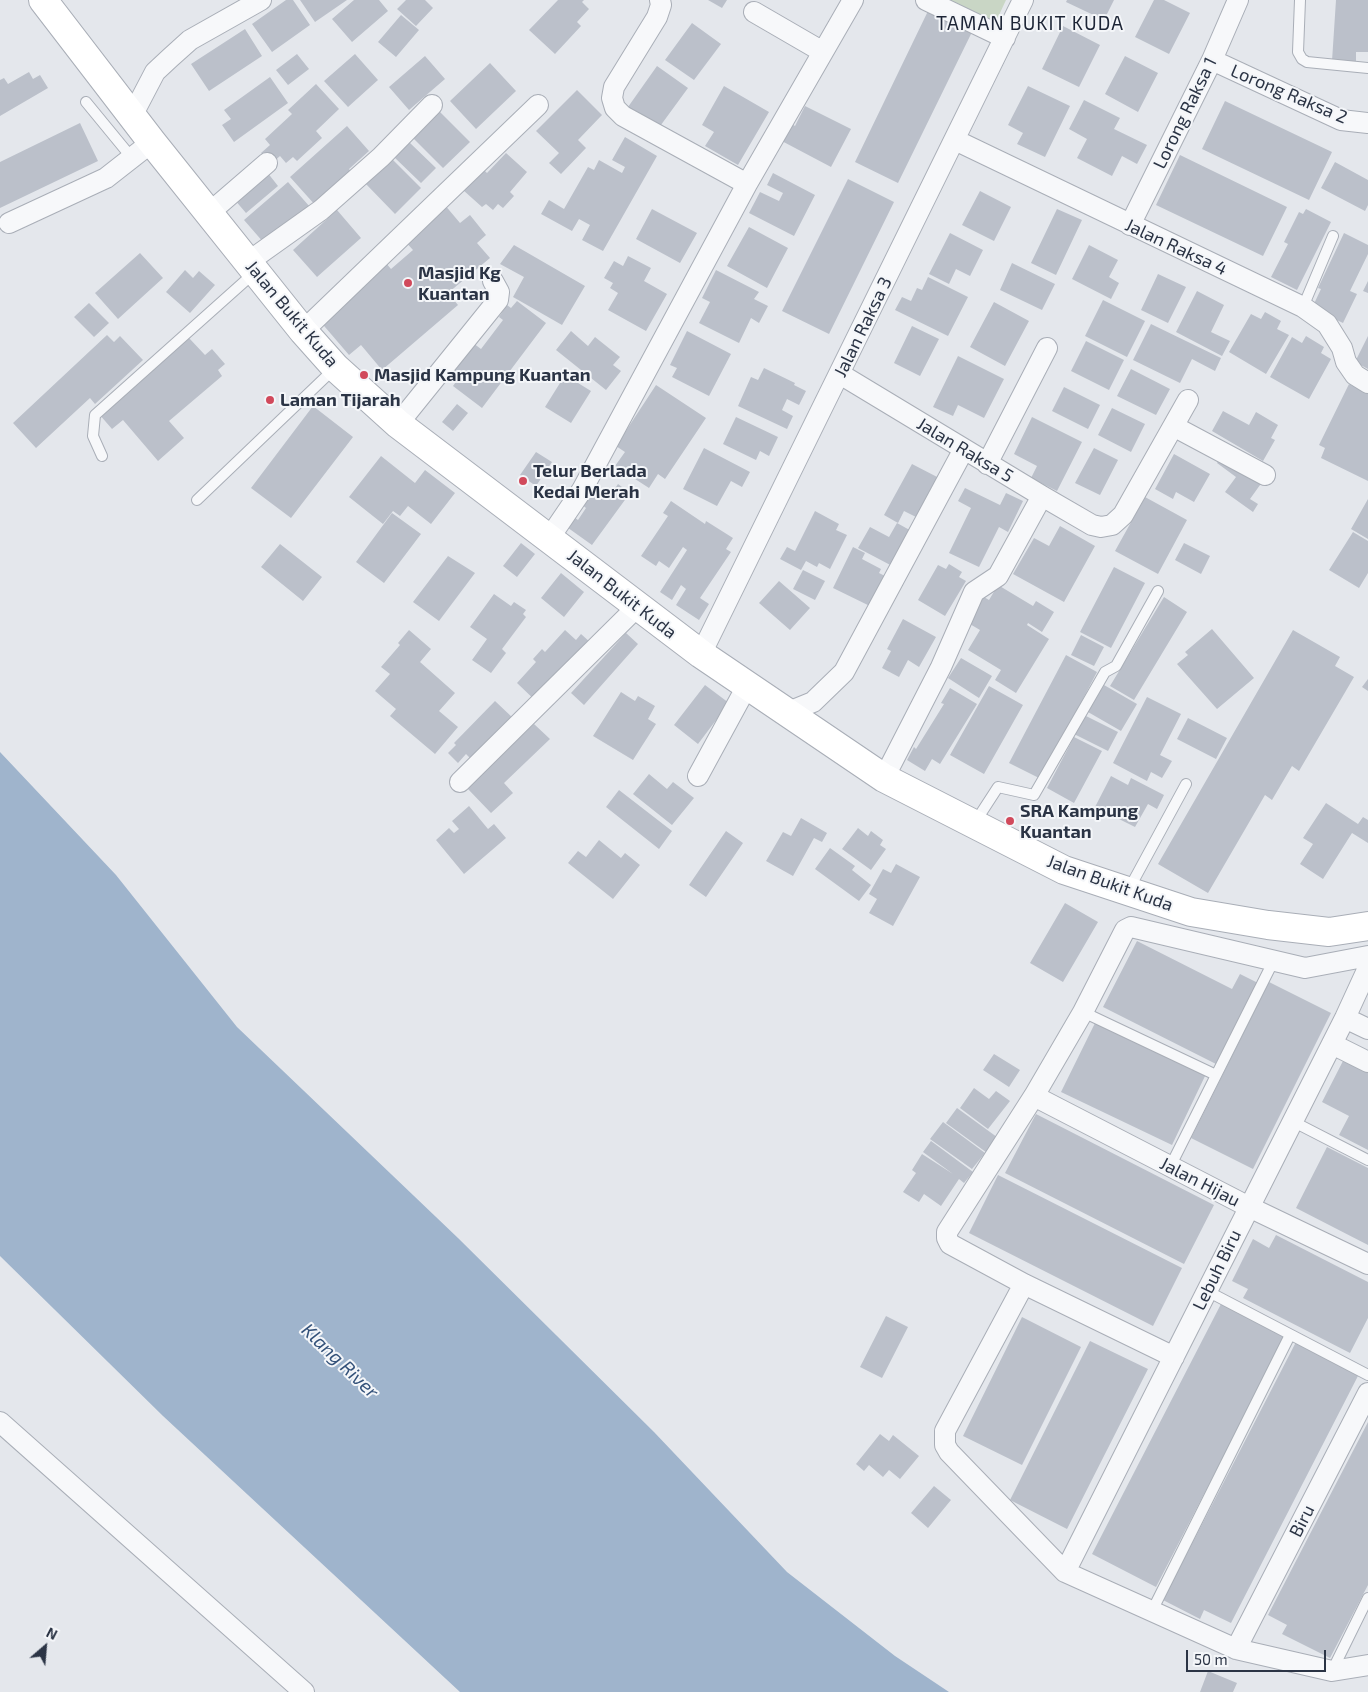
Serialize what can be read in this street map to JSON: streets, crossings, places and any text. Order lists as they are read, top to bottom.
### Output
{
  "streets": {
    "street": [
      "Lorong Raksa 2",
      "Lorong Raksa 1",
      "Jalan Raksa 4",
      "Jalan Bukit Kuda",
      "Jalan Raksa 3",
      "Jalan Raksa 5",
      "Jalan Hijau",
      "Lebuh Biru",
      "Biru"
    ]
  },
  "crossings": [
    ["Lorong Raksa 2", "Lorong Raksa 1"],
    ["Lorong Raksa 1", "Jalan Raksa 4"],
    ["Jalan Raksa 4", "Jalan Raksa 3"],
    ["Jalan Bukit Kuda", "Jalan Raksa 3"],
    ["Jalan Raksa 3", "Jalan Raksa 5"],
    ["Jalan Hijau", "Lebuh Biru"]
  ],
  "districts": ["TAMAN BUKIT KUDA"],
  "water": ["Klang River"],
  "places": [
    "Masjid Kg Kuantan",
    "Masjid Kampung Kuantan",
    "Laman Tijarah",
    "Telur Berlada Kedai Merah",
    "SRA Kampung Kuantan"
  ],
  "scale_bar": "50 m",
  "north": "top right"
}
